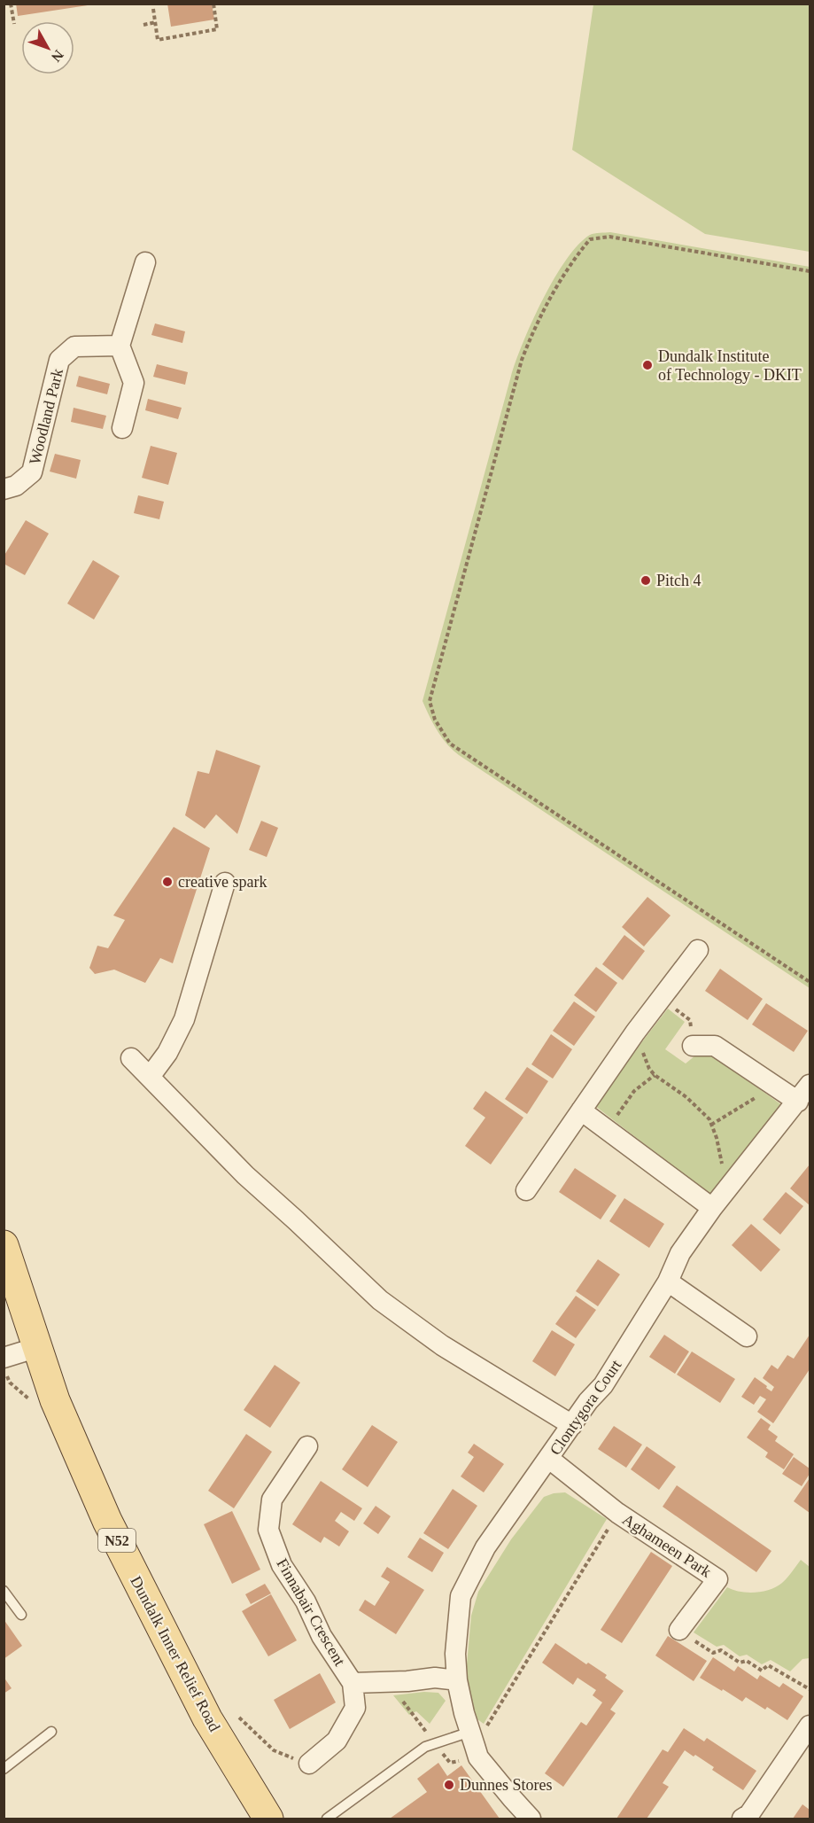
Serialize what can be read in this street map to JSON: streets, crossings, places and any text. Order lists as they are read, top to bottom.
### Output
{
  "streets": {
    "main road": ["N52", "Dundalk Inner Relief Road"],
    "street": [
      "Woodland Park",
      "Clontygora Court",
      "Aghameen Park",
      "Finnabair Crescent"
    ]
  },
  "crossings": [
    ["Clontygora Court", "Aghameen Park"]
  ],
  "places": [
    "Dundalk Institute of Technology - DKIT",
    "Pitch 4",
    "creative spark",
    "Dunnes Stores"
  ],
  "north": "bottom right"
}
